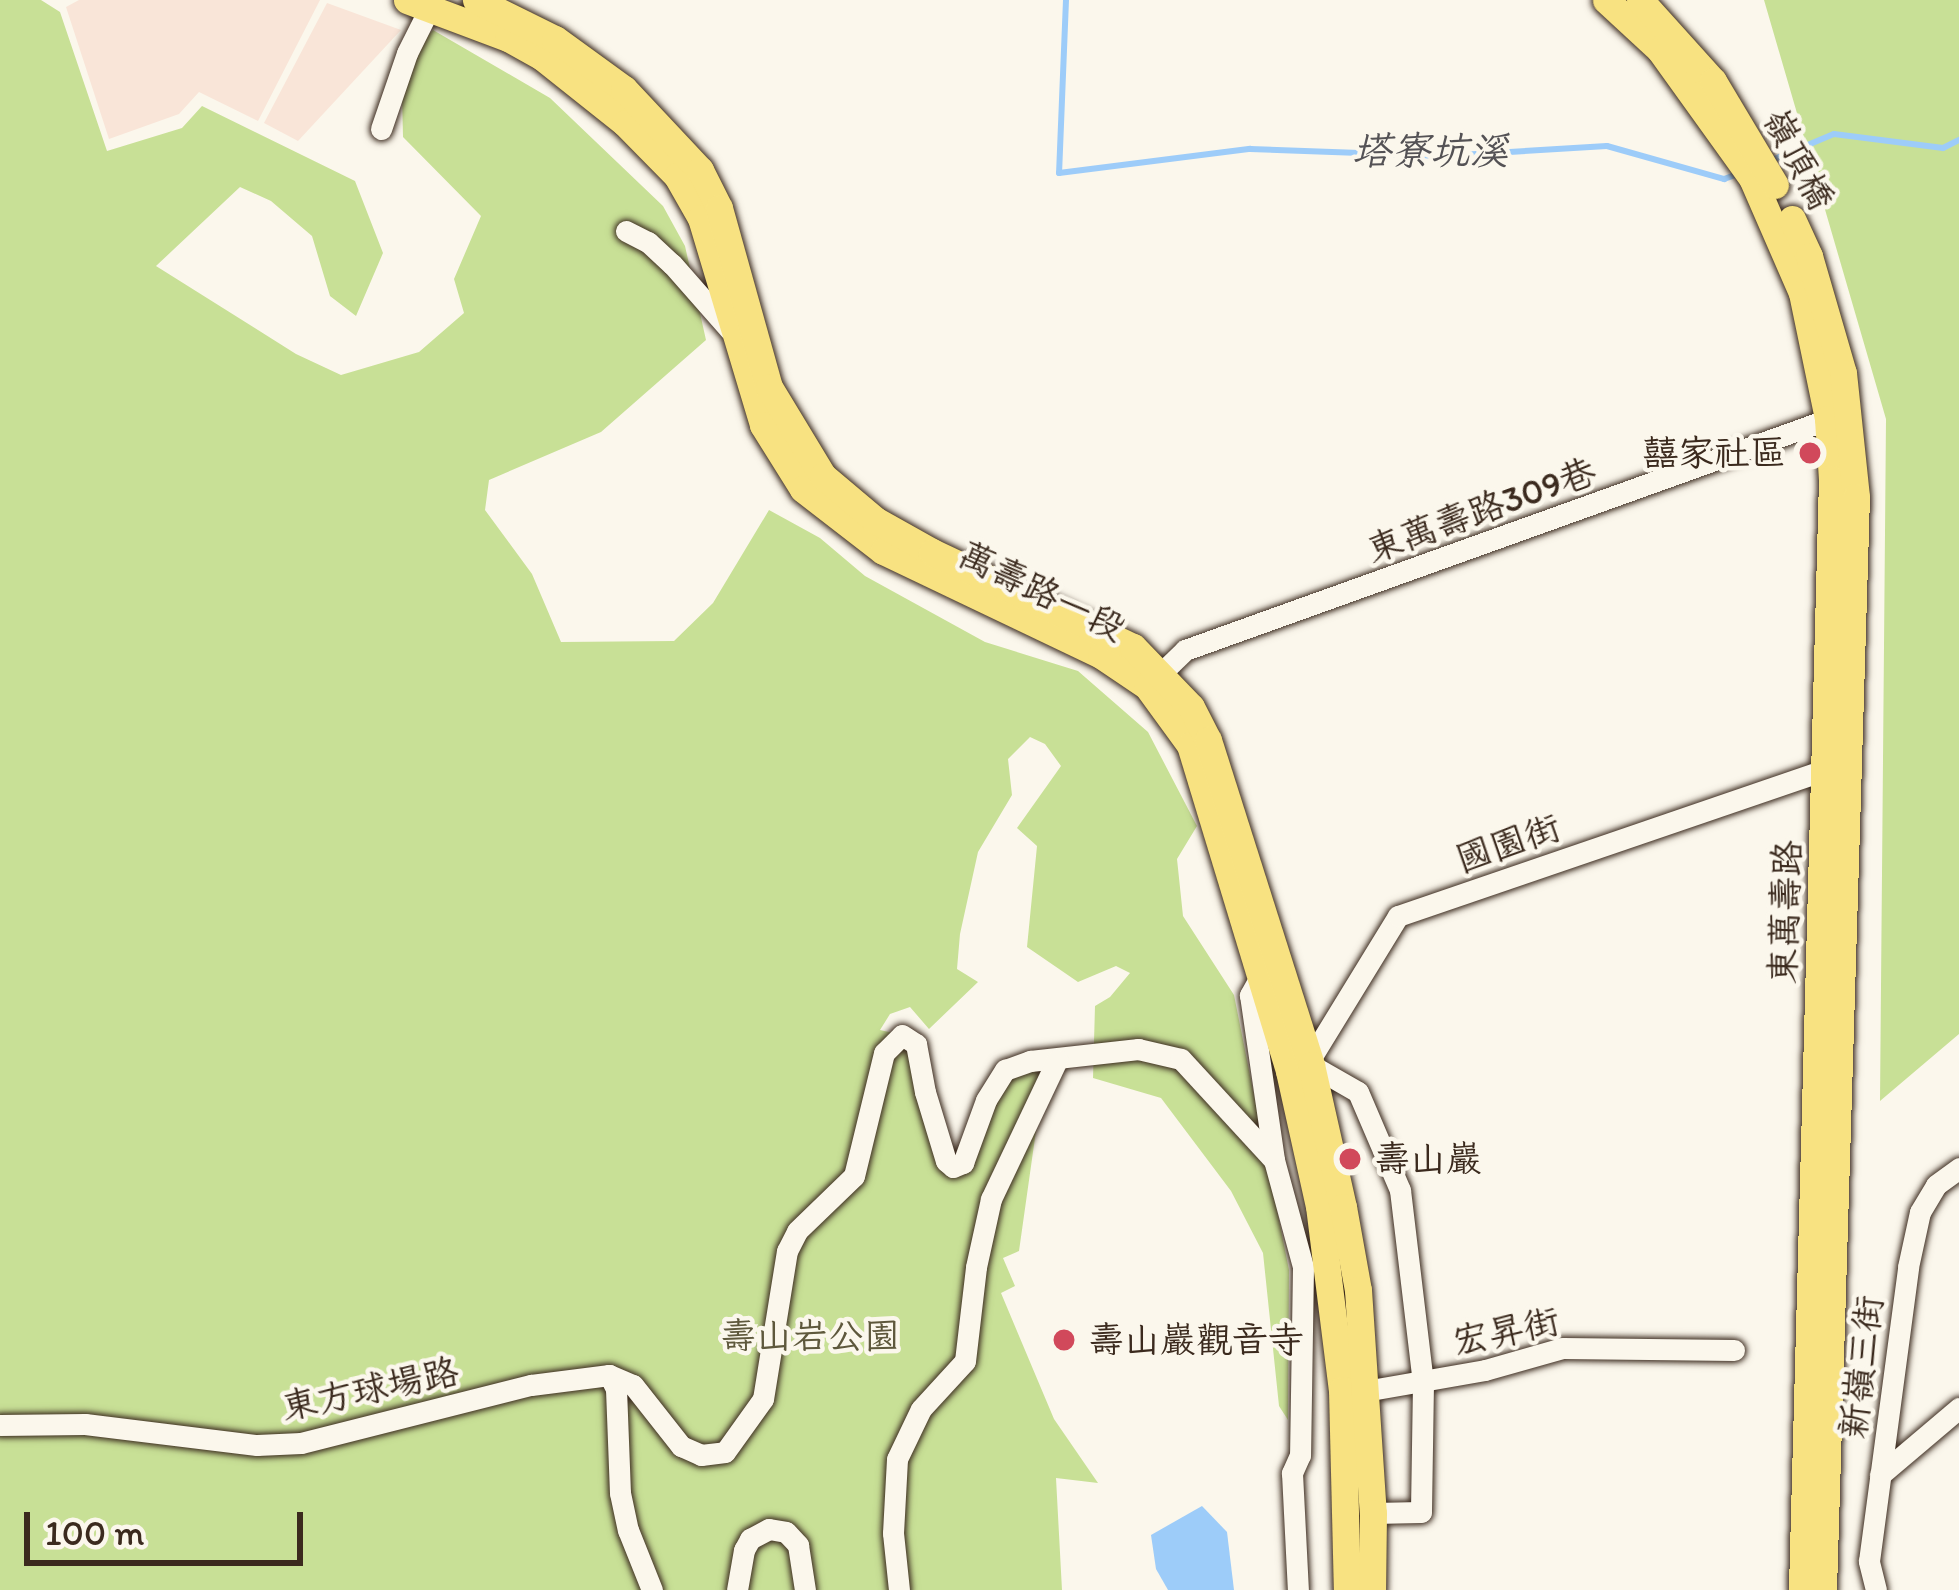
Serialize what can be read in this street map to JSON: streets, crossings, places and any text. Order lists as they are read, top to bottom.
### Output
{
  "streets": {
    "main road": ["嶺頂橋", "萬壽路一段", "東萬壽路"],
    "street": [
      "東萬壽路309巷",
      "國園街",
      "宏昇街",
      "新嶺三街",
      "東方球場路"
    ]
  },
  "crossings": [
    ["嶺頂橋", "東萬壽路"],
    ["東萬壽路309巷", "萬壽路一段"],
    ["東萬壽路309巷", "東萬壽路"],
    ["萬壽路一段", "國園街"],
    ["萬壽路一段", "宏昇街"],
    ["國園街", "東萬壽路"]
  ],
  "water": ["塔寮坑溪"],
  "parks": ["壽山岩公園"],
  "places": ["囍家社區", "壽山巖", "壽山巖觀音寺"],
  "scale_bar": "100 m"
}
